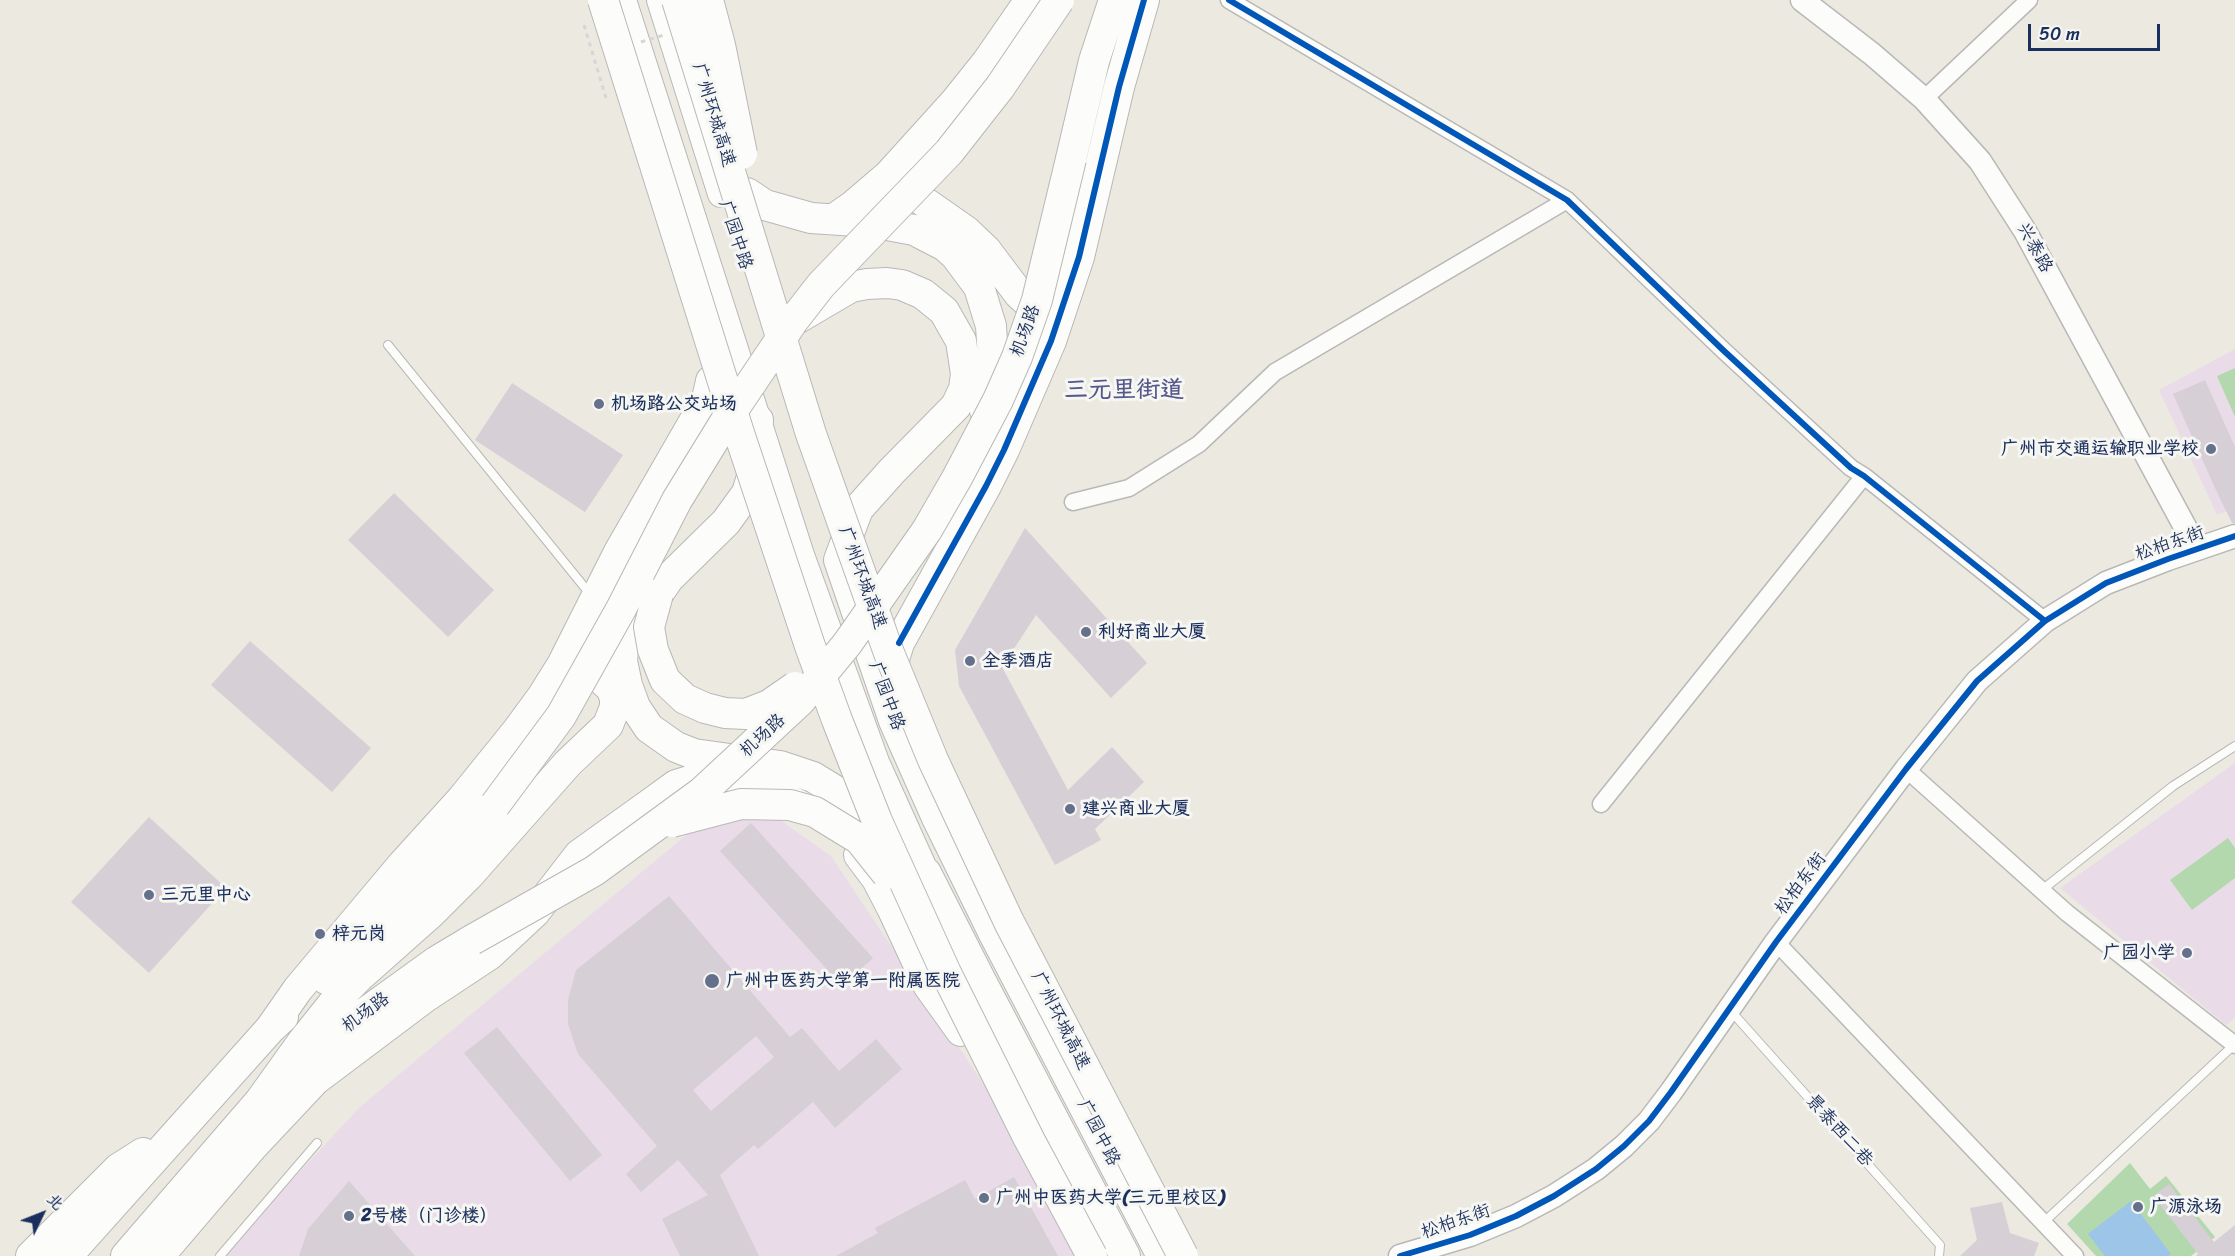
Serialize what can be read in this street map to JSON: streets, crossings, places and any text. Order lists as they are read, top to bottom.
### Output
{
  "streets": {
    "highway": ["广州环城高速", "广园中路", "机场路"],
    "street": ["兴泰路", "松柏东街"],
    "lane": ["景泰西二巷"]
  },
  "crossings": [
    ["兴泰路", "松柏东街"],
    ["松柏东街", "景泰西二巷"]
  ],
  "districts": ["三元里街道"],
  "places": [
    "机场路公交站场",
    "广州市交通运输职业学校",
    "利好商业大厦",
    "全季酒店",
    "建兴商业大厦",
    "三元里中心",
    "梓元岗",
    "广园小学",
    "广州中医药大学第一附属医院",
    "广州中医药大学(三元里校区)",
    "广源泳场",
    "2号楼（门诊楼）"
  ],
  "scale_bar": "50 m",
  "north": "top right"
}
